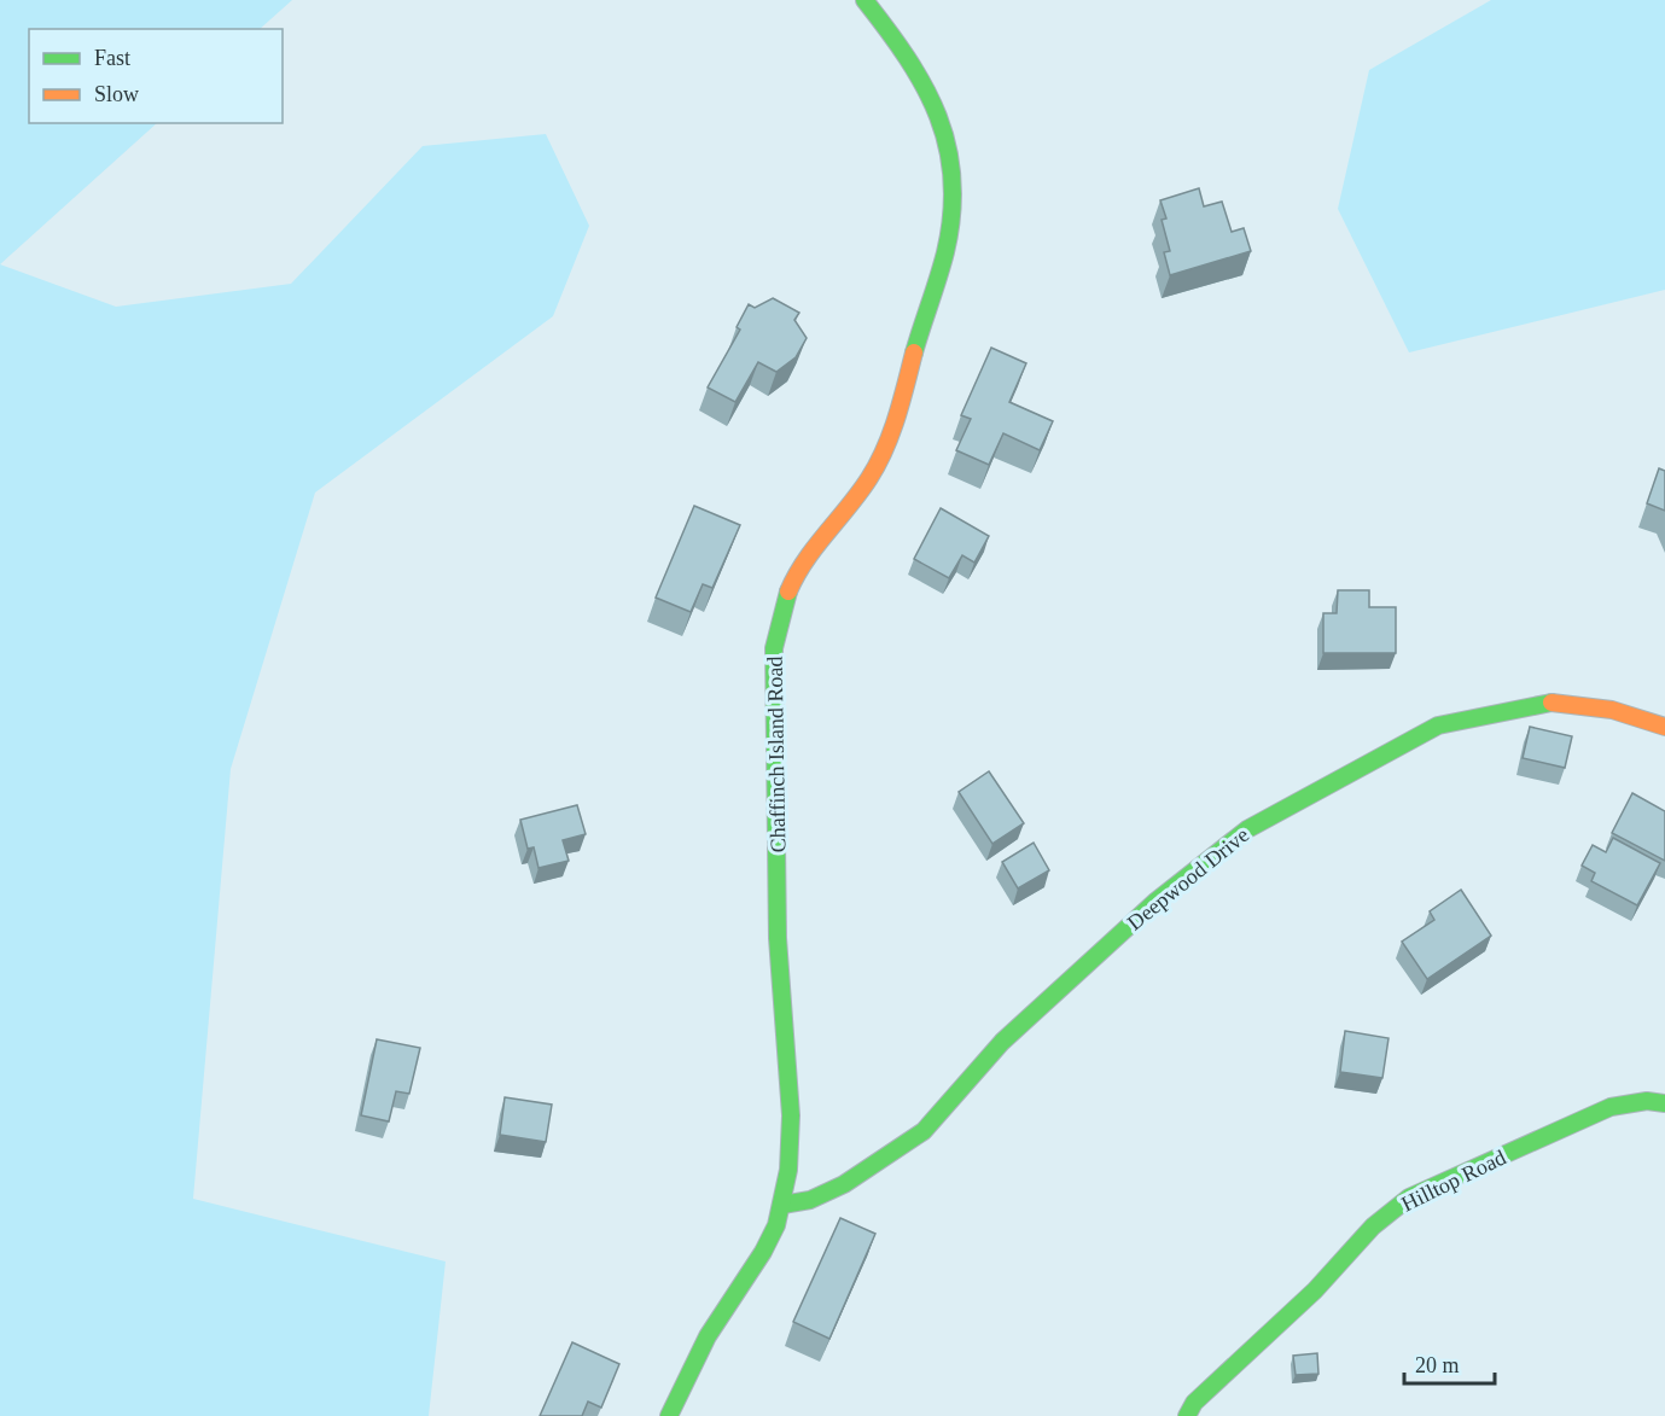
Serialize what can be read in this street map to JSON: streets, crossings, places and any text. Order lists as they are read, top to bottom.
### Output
{
  "streets": {
    "street": ["Chaffinch Island Road", "Deepwood Drive", "Hilltop Road"]
  },
  "crossings": [
    ["Chaffinch Island Road", "Deepwood Drive"]
  ],
  "legend": ["Fast", "Slow"],
  "scale_bar": "20 m"
}
